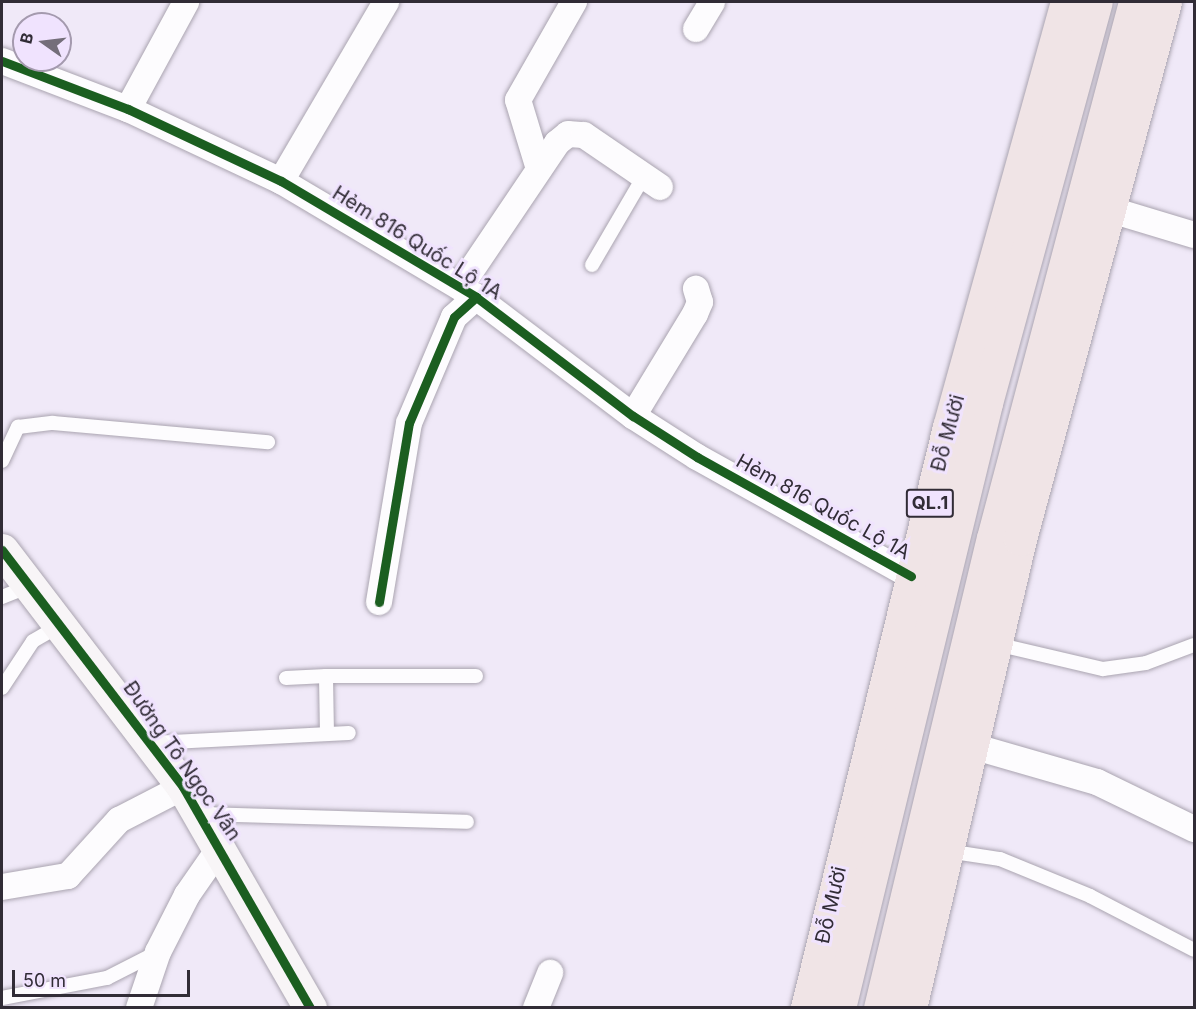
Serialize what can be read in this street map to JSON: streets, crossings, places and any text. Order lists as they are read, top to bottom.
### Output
{
  "streets": {
    "highway": ["Đỗ Mười", "QL.1"],
    "street": ["Hẻm 816 Quốc Lộ 1A", "Đường Tô Ngọc Vân"]
  },
  "crossings": [
    ["Hẻm 816 Quốc Lộ 1A", "Đỗ Mười"]
  ],
  "scale_bar": "50 m",
  "north": "left"
}
